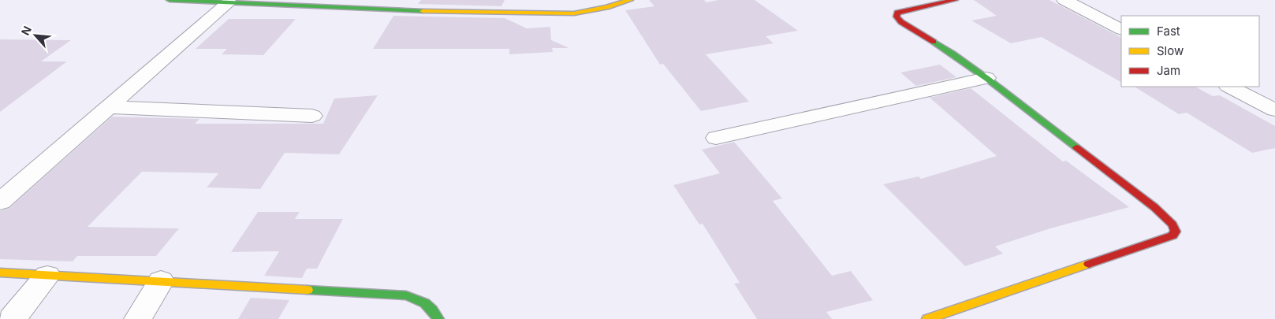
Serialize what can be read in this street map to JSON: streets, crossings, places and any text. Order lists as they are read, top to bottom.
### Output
{
  "legend": ["Fast", "Slow", "Jam"],
  "north": "top left"
}
